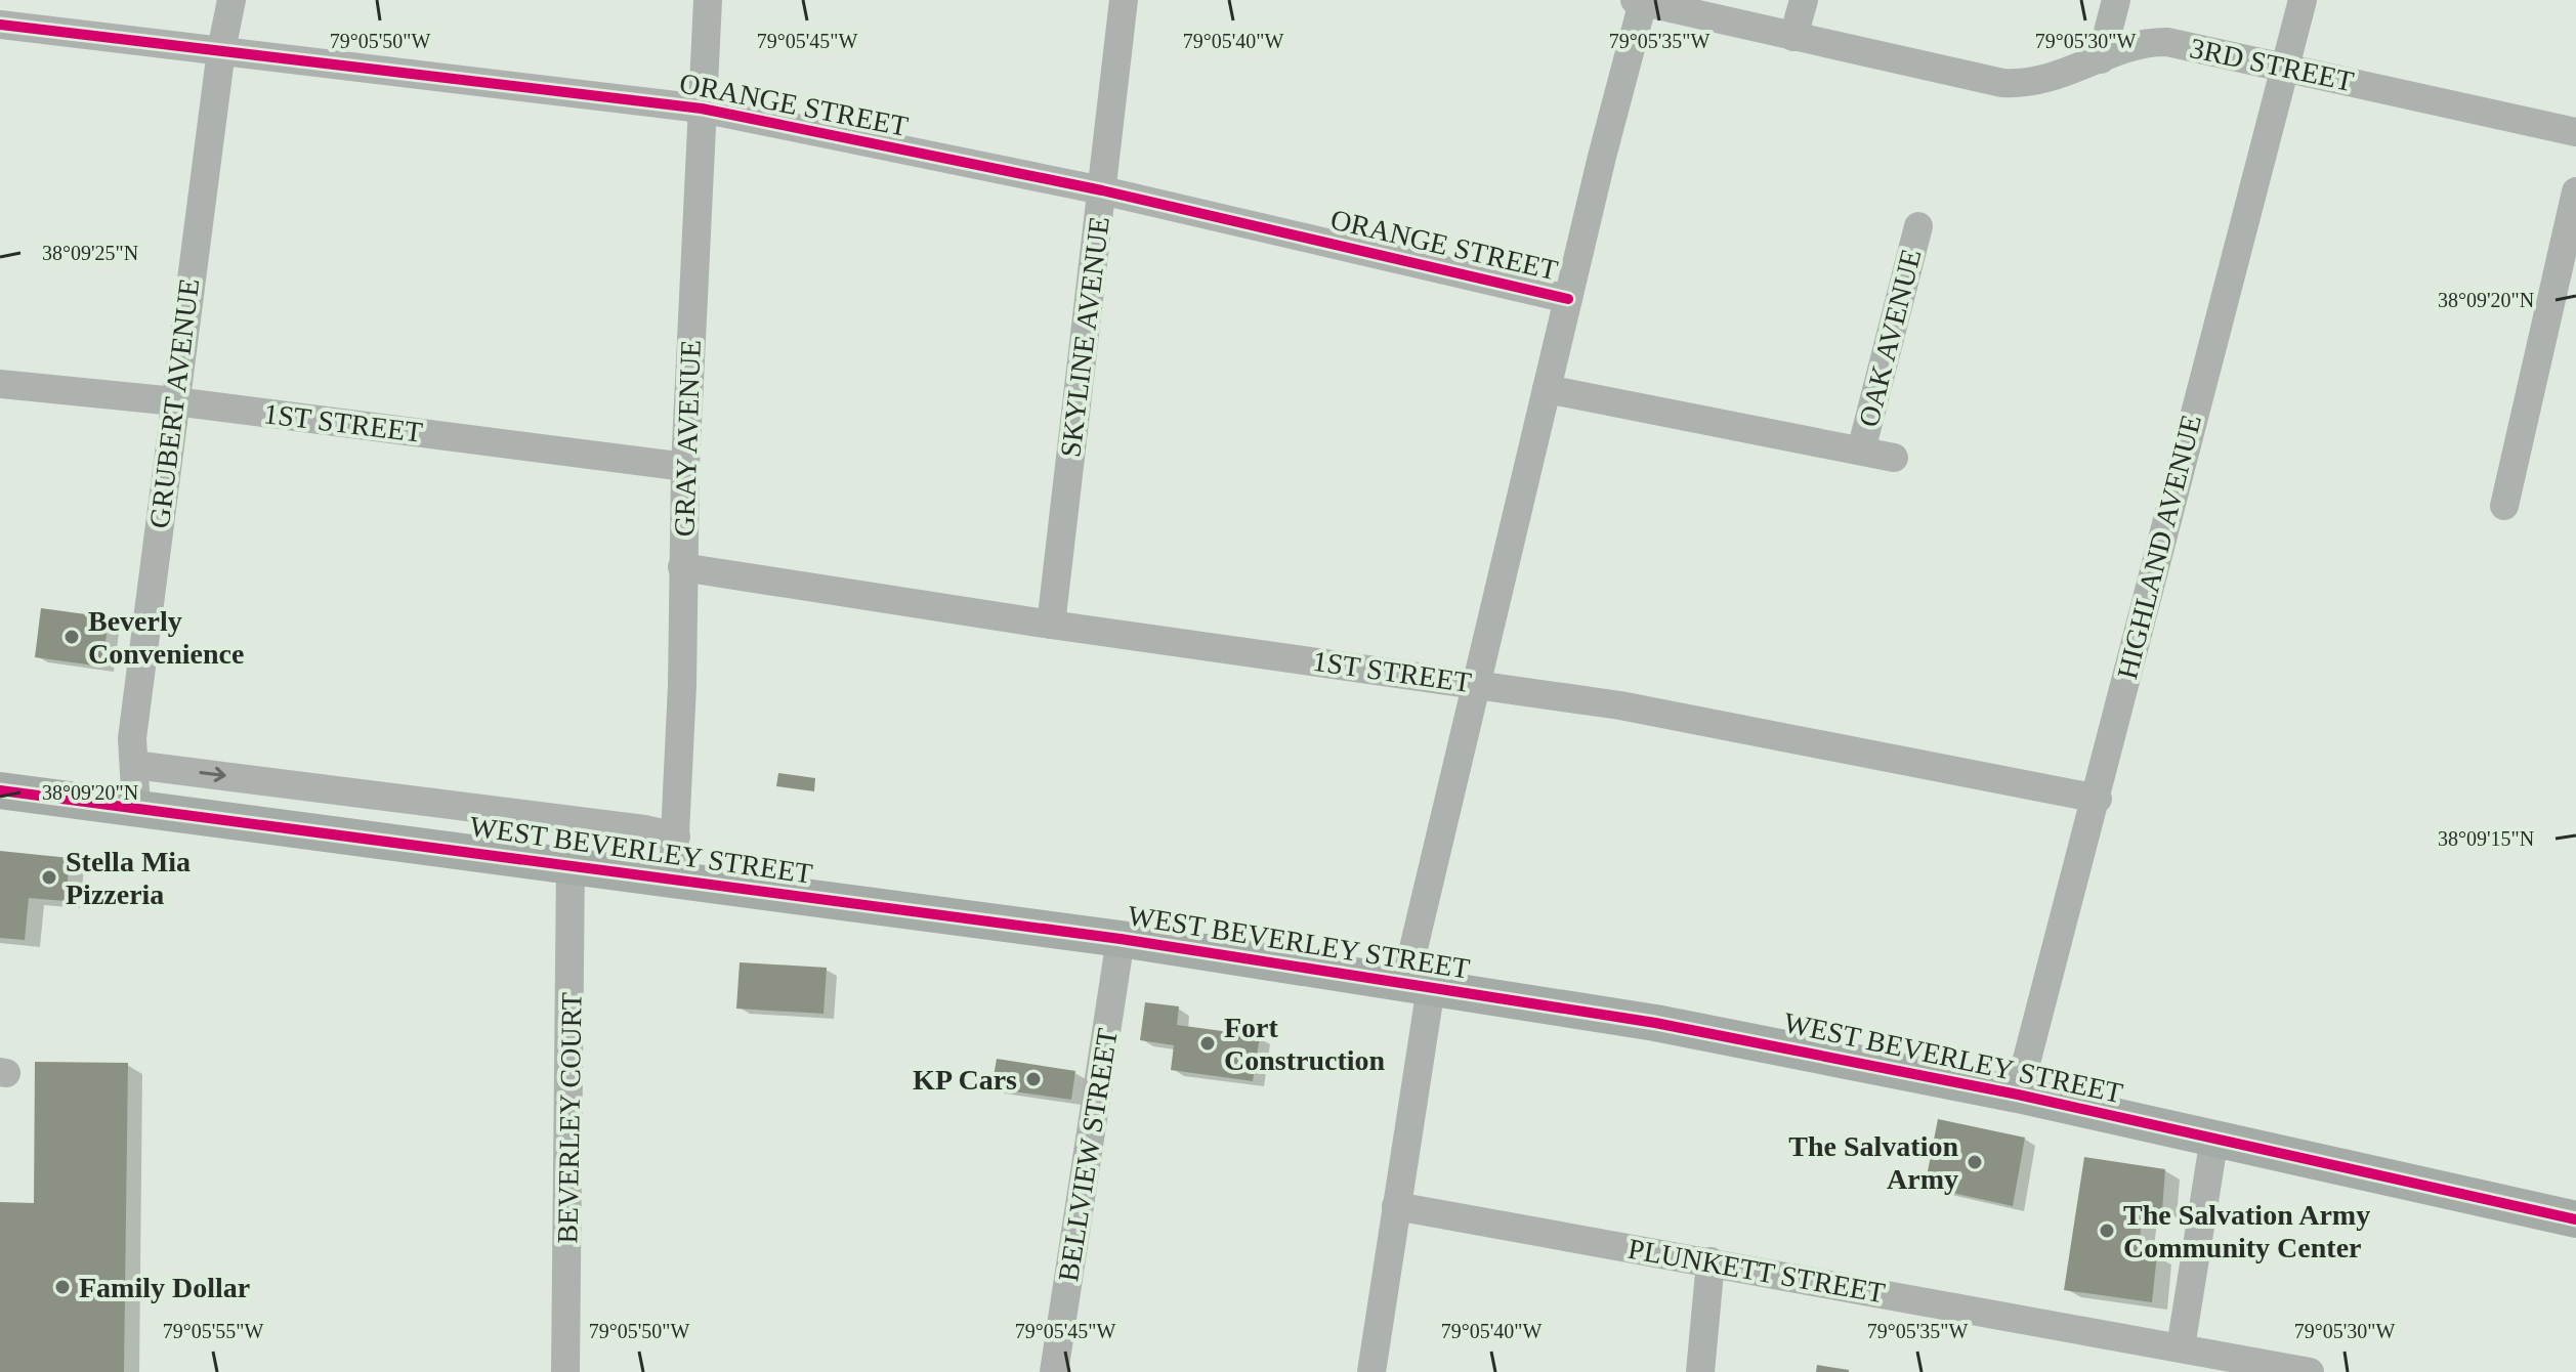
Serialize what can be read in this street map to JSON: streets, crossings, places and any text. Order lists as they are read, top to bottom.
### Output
{
  "streets": {
    "main road": ["WEST BEVERLEY STREET"],
    "street": [
      "3RD STREET",
      "ORANGE STREET",
      "SKYLINE AVENUE",
      "OAK AVENUE",
      "GRUBERT AVENUE",
      "1ST STREET",
      "GRAY AVENUE",
      "HIGHLAND AVENUE",
      "BEVERLEY COURT",
      "BELLVIEW STREET",
      "PLUNKETT STREET"
    ]
  },
  "crossings": [
    ["3RD STREET", "HIGHLAND AVENUE"],
    ["ORANGE STREET", "SKYLINE AVENUE"],
    ["ORANGE STREET", "GRUBERT AVENUE"],
    ["ORANGE STREET", "GRAY AVENUE"],
    ["SKYLINE AVENUE", "1ST STREET"],
    ["GRUBERT AVENUE", "1ST STREET"],
    ["GRUBERT AVENUE", "WEST BEVERLEY STREET"],
    ["1ST STREET", "GRAY AVENUE"],
    ["1ST STREET", "HIGHLAND AVENUE"],
    ["GRAY AVENUE", "WEST BEVERLEY STREET"],
    ["HIGHLAND AVENUE", "WEST BEVERLEY STREET"],
    ["WEST BEVERLEY STREET", "BEVERLEY COURT"],
    ["WEST BEVERLEY STREET", "BELLVIEW STREET"]
  ],
  "places": [
    "Beverly Convenience",
    "Stella Mia Pizzeria",
    "Fort Construction",
    "KP Cars",
    "The Salvation Army",
    "The Salvation Army Community Center",
    "Family Dollar"
  ],
  "coordinates": [
    "79°05'50\"W",
    "79°05'45\"W",
    "79°05'40\"W",
    "79°05'35\"W",
    "79°05'30\"W",
    "38°09'25\"N",
    "38°09'20\"N",
    "38°09'15\"N",
    "79°05'55\"W"
  ]
}
